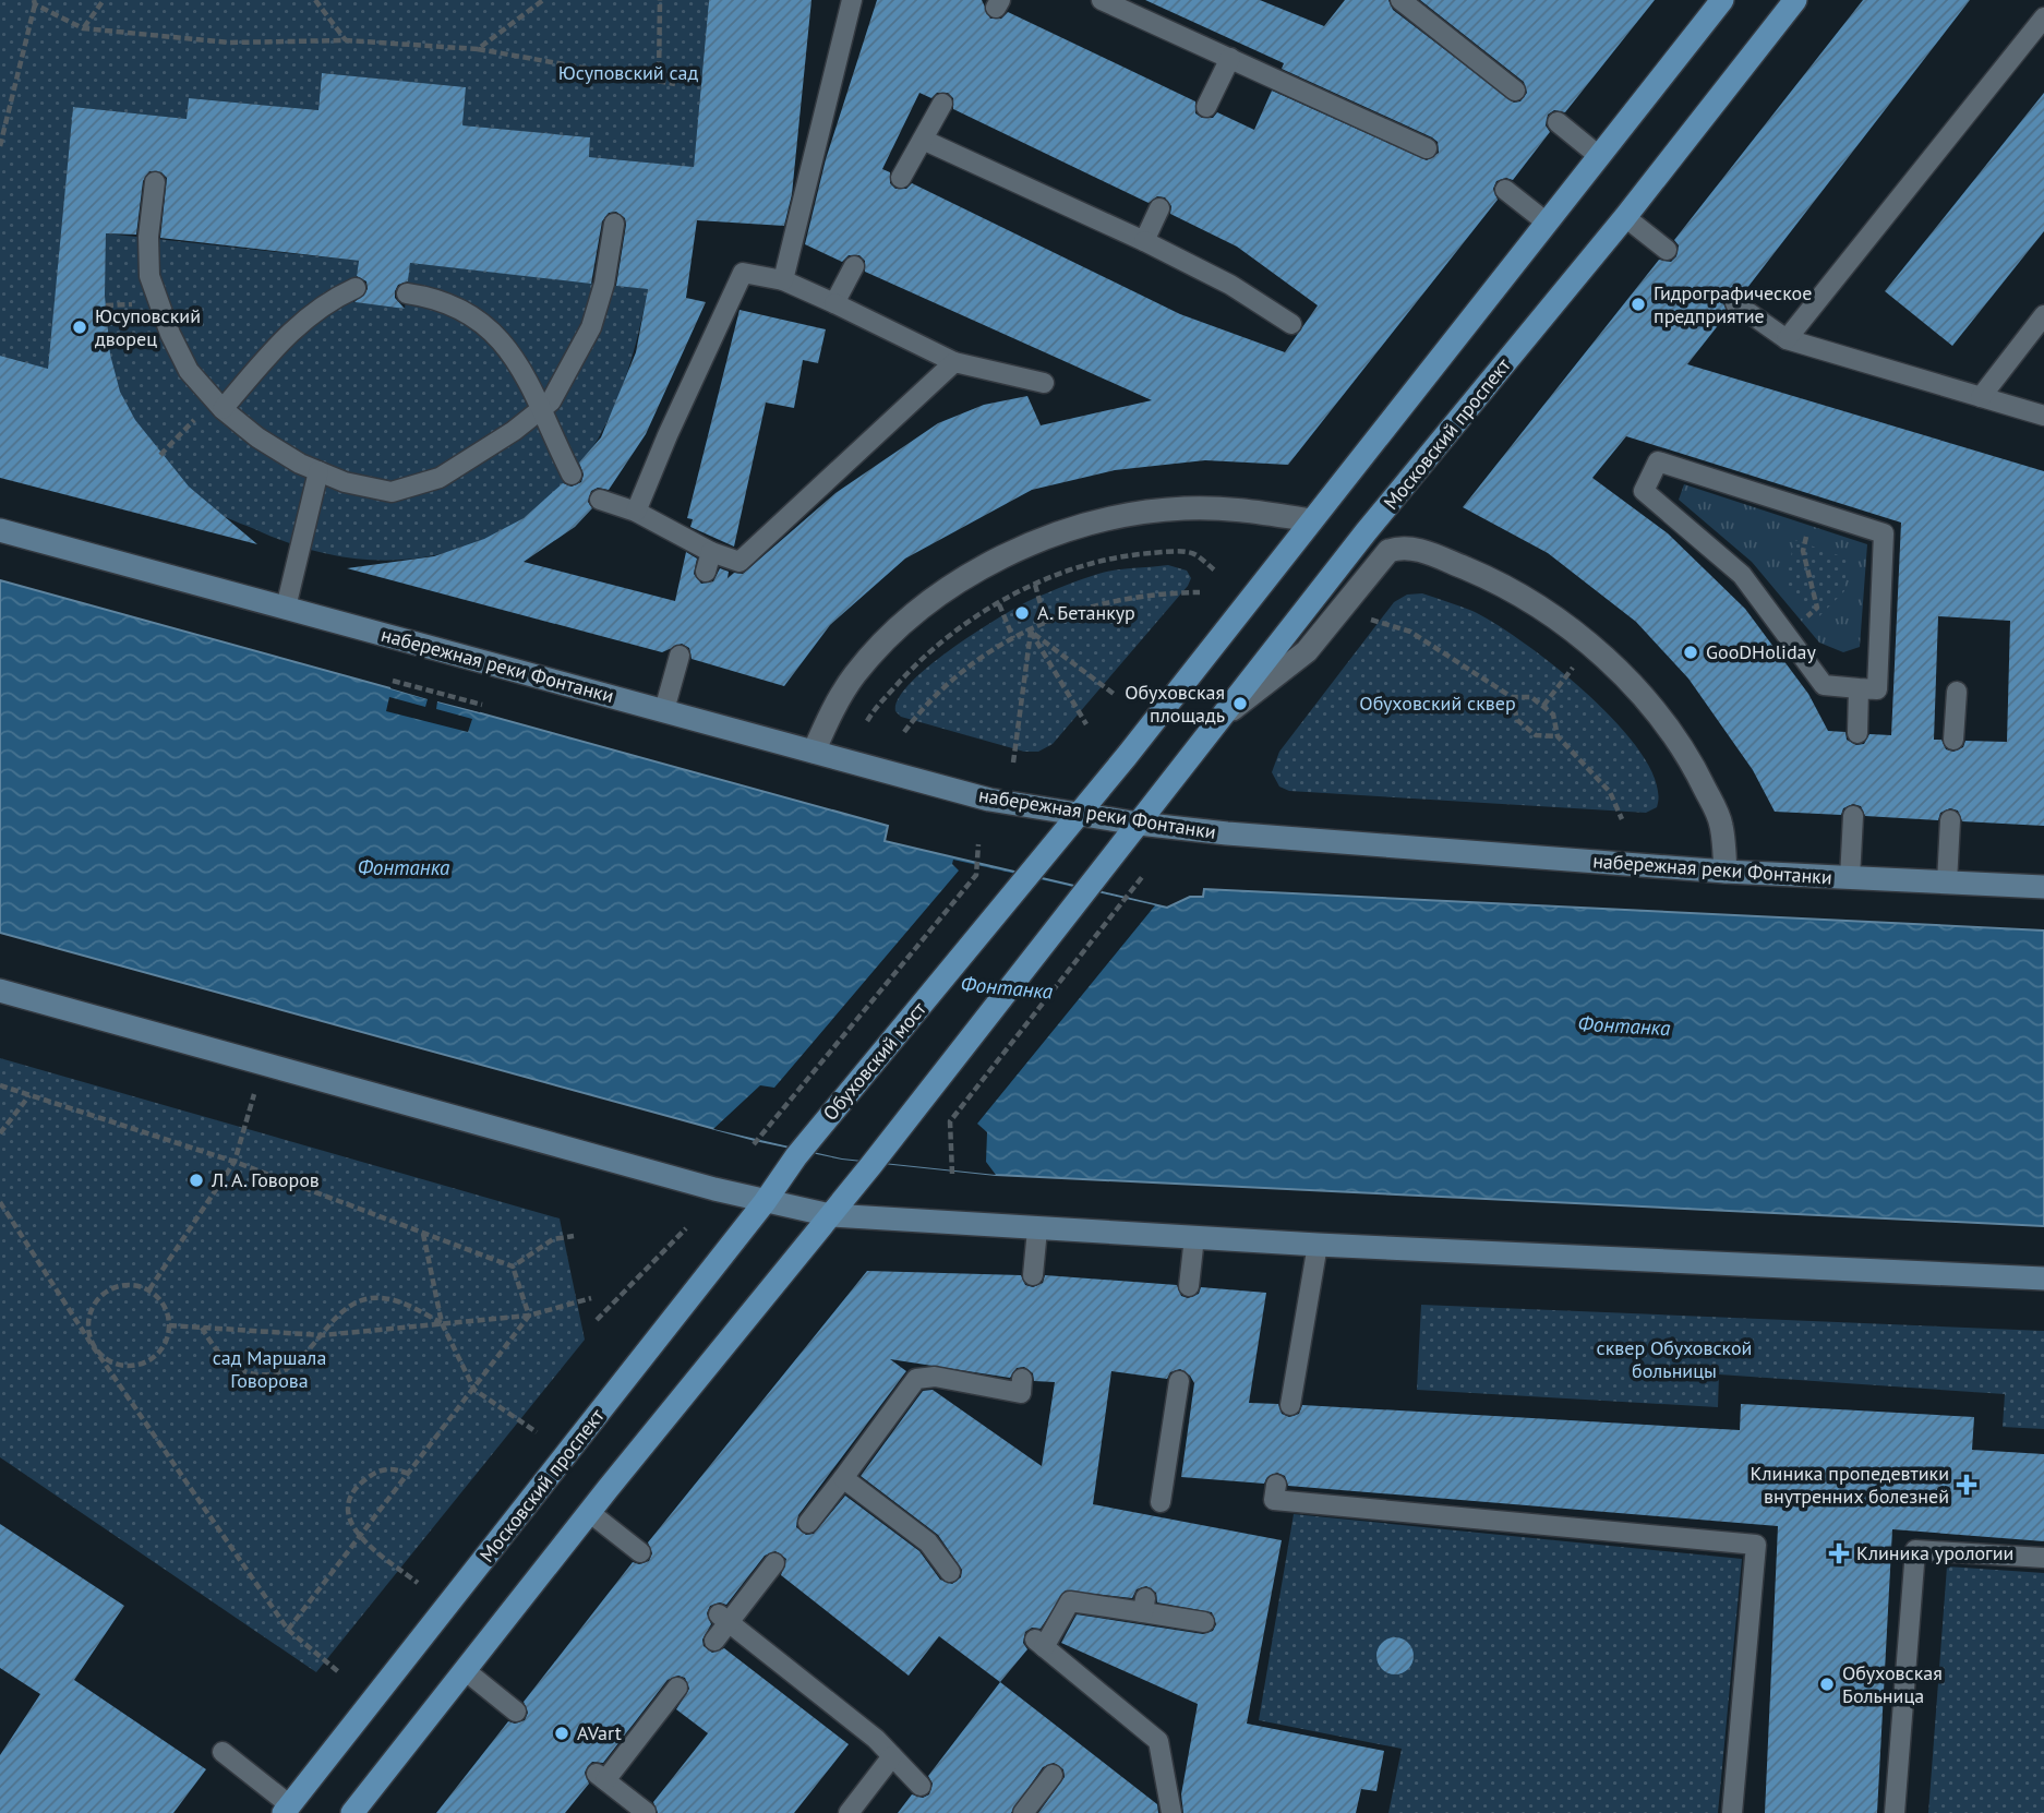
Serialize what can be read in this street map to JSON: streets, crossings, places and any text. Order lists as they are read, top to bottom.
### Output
{
  "streets": {
    "main road": ["Московский проспект", "набережная реки Фонтанки", "Обуховский мост"]
  },
  "crossings": [
    ["Московский проспект", "набережная реки Фонтанки"],
    ["Московский проспект", "Обуховский мост"],
    ["набережная реки Фонтанки", "Обуховский мост"]
  ],
  "water": ["Фонтанка"],
  "parks": [
    "Юсуповский сад",
    "Обуховский сквер",
    "сквер Обуховской больницы",
    "сад Маршала Говорова"
  ],
  "places": {
    "other": [
      "Гидрографическое предприятие",
      "Юсуповский дворец",
      "А. Бетанкур",
      "GooDHoliday",
      "Обуховская площадь",
      "Л. А. Говоров",
      "Обуховская Больница",
      "AVart"
    ],
    "health": ["Клиника пропедевтики внутренних болезней", "Клиника урологии"]
  }
}
